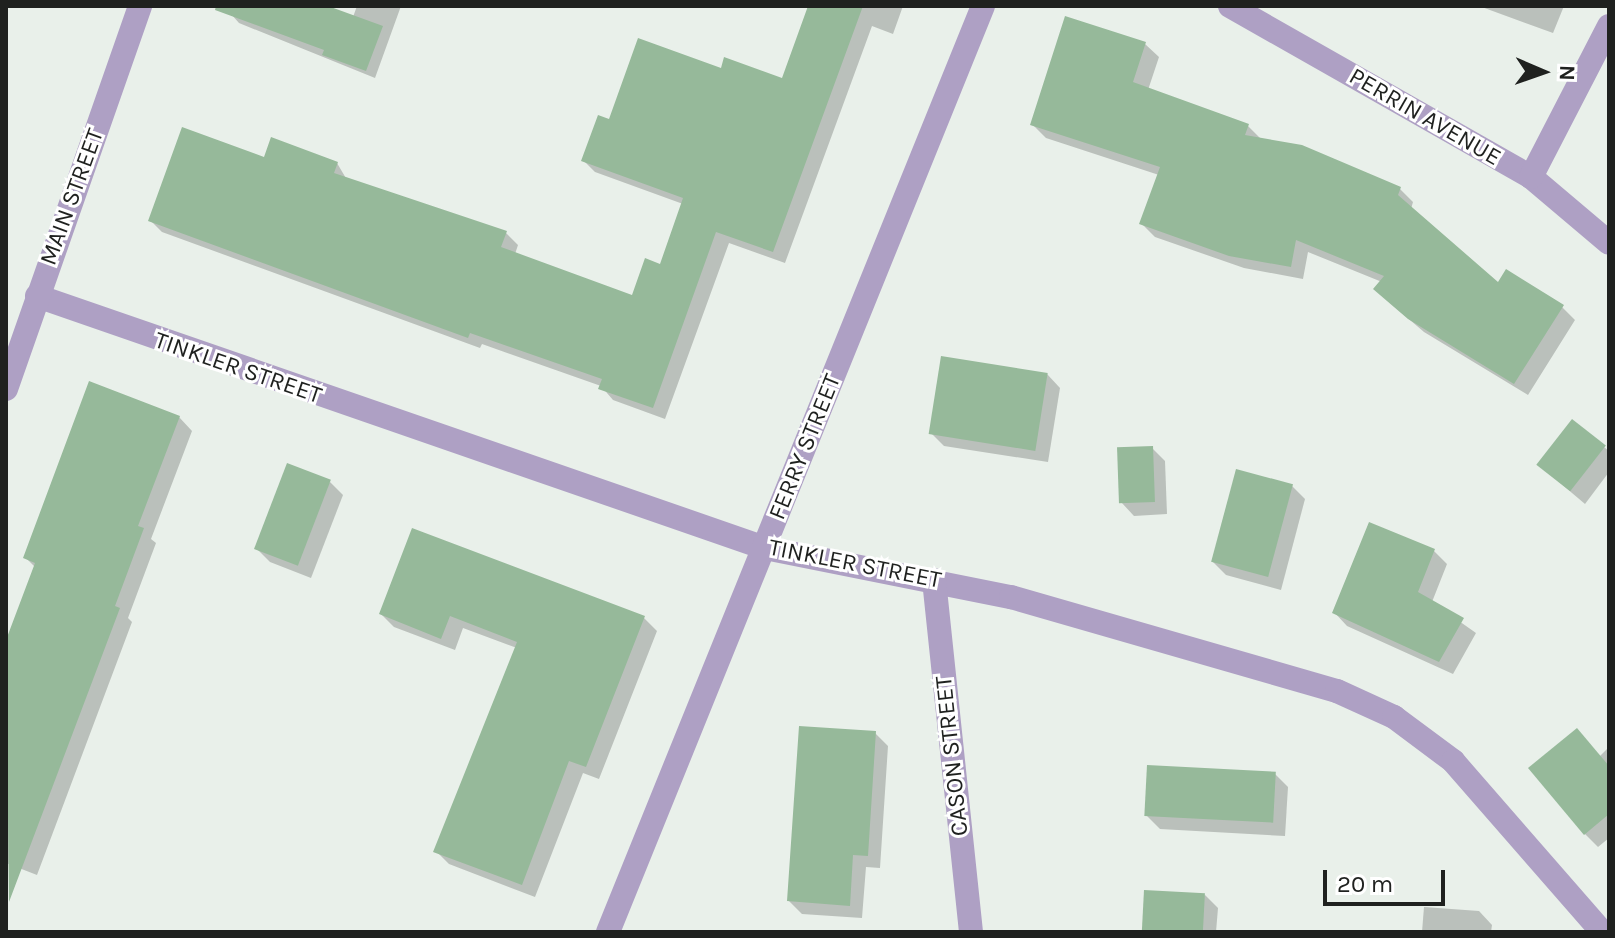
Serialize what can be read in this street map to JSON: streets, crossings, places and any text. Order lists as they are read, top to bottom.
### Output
{
  "streets": {
    "street": [
      "PERRIN AVENUE",
      "MAIN STREET",
      "TINKLER STREET",
      "FERRY STREET",
      "CASON STREET"
    ]
  },
  "crossings": [
    ["MAIN STREET", "TINKLER STREET"],
    ["TINKLER STREET", "FERRY STREET"],
    ["TINKLER STREET", "CASON STREET"]
  ],
  "scale_bar": "20 m",
  "north": "right"
}
